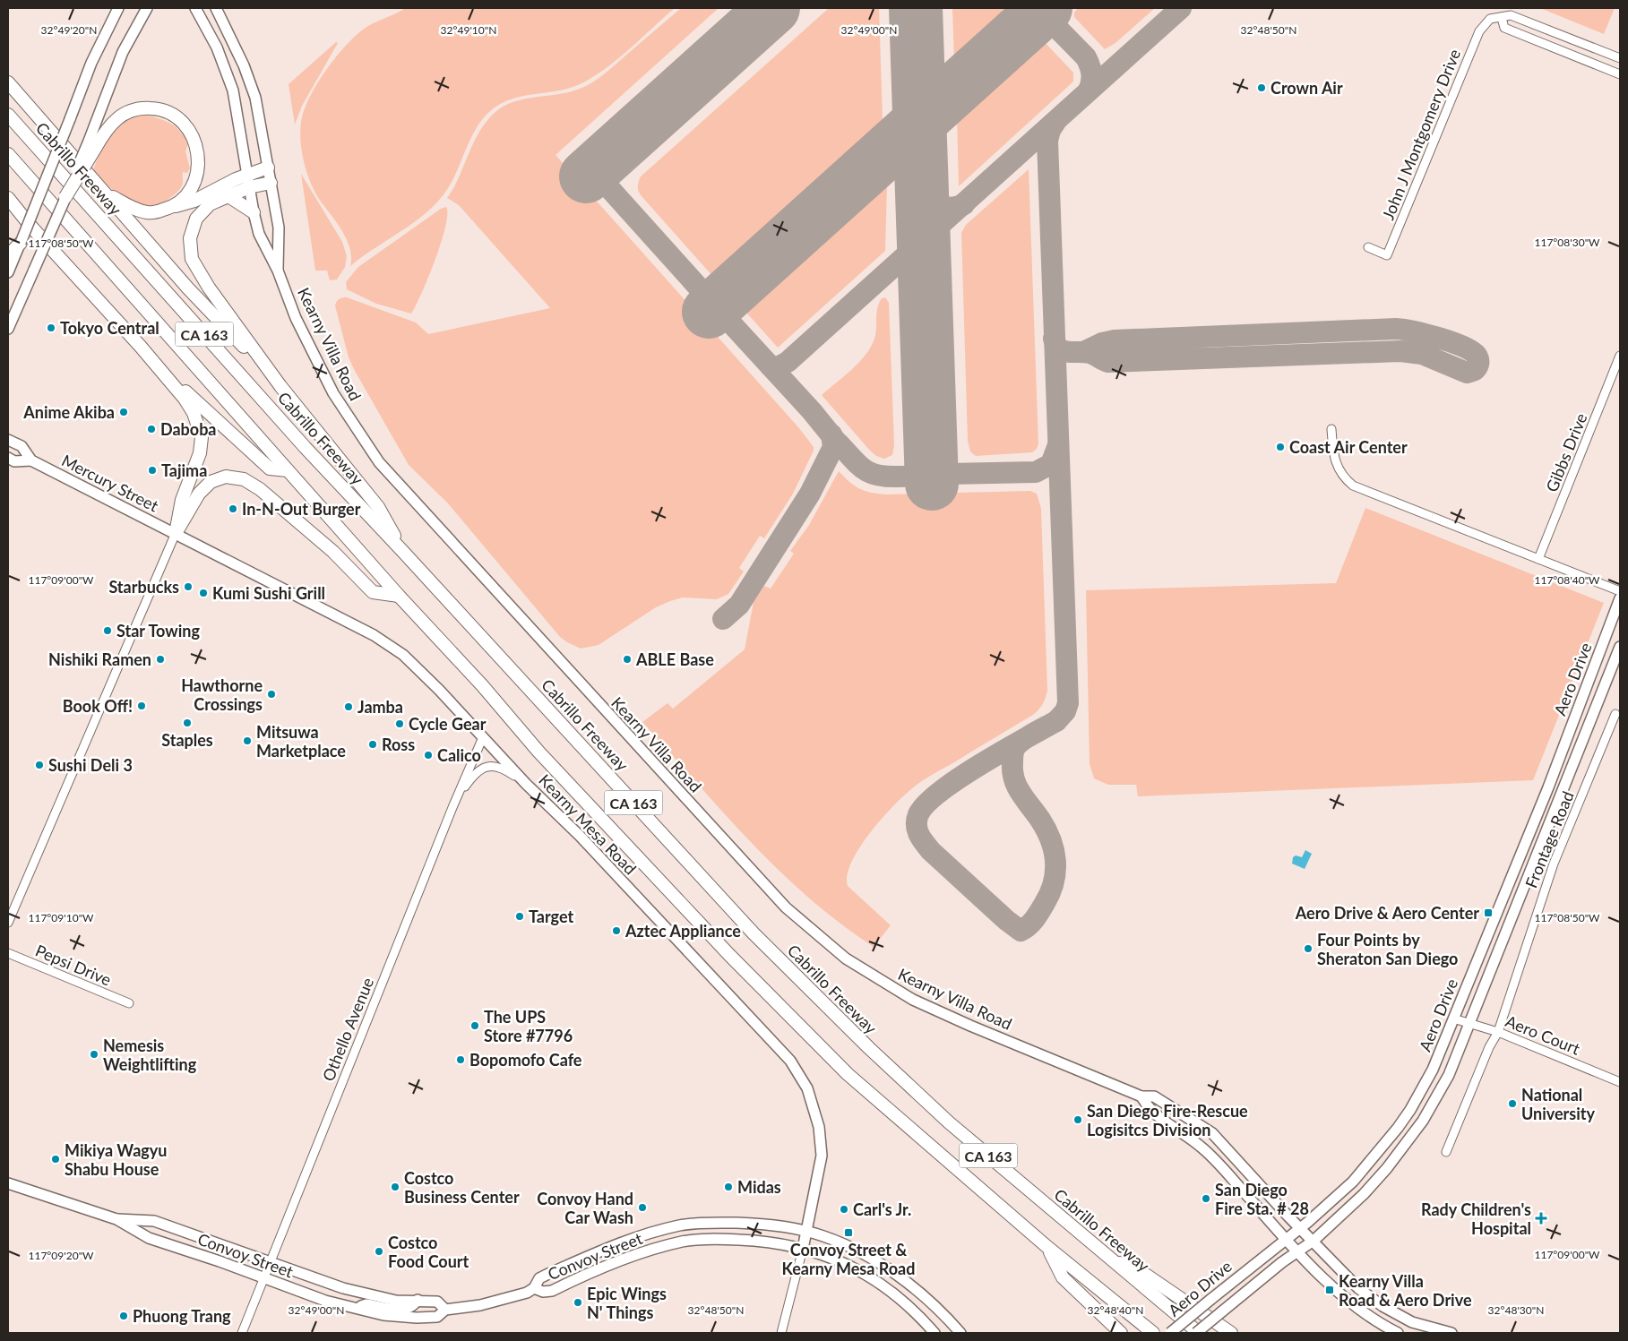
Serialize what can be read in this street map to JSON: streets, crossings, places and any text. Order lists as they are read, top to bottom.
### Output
{
  "streets": {
    "highway": ["Cabrillo Freeway", "CA 163"],
    "main road": [
      "Kearny Villa Road",
      "Mercury Street",
      "Aero Drive",
      "Kearny Mesa Road",
      "Convoy Street"
    ],
    "street": [
      "John J Montgomery Drive",
      "Gibbs Drive",
      "Frontage Road",
      "Pepsi Drive",
      "Othello Avenue",
      "Aero Court"
    ]
  },
  "crossings": [
    ["Cabrillo Freeway", "Aero Drive"],
    ["Kearny Villa Road", "Aero Drive"],
    ["Mercury Street", "Kearny Mesa Road"],
    ["Aero Drive", "Aero Court"],
    ["Kearny Mesa Road", "Othello Avenue"],
    ["Kearny Mesa Road", "Convoy Street"],
    ["Frontage Road", "Aero Court"],
    ["Othello Avenue", "Convoy Street"]
  ],
  "places": {
    "other": [
      "Crown Air",
      "Tokyo Central",
      "Anime Akiba",
      "Daboba",
      "Coast Air Center",
      "Tajima",
      "In-N-Out Burger",
      "Starbucks",
      "Kumi Sushi Grill",
      "Star Towing",
      "Nishiki Ramen",
      "ABLE Base",
      "Hawthorne Crossings",
      "Book Off!",
      "Jamba",
      "Staples",
      "Cycle Gear",
      "Mitsuwa Marketplace",
      "Ross",
      "Calico",
      "Sushi Deli 3",
      "Target",
      "Aztec Appliance",
      "Four Points by Sheraton San Diego",
      "The UPS Store #7796",
      "Nemesis Weightlifting",
      "Bopomofo Cafe",
      "National University",
      "San Diego Fire-Rescue Logisitcs Division",
      "Mikiya Wagyu Shabu House",
      "Costco Business Center",
      "Midas",
      "San Diego Fire Sta. # 28",
      "Convoy Hand Car Wash",
      "Carl's Jr.",
      "Costco Food Court",
      "Epic Wings N' Things",
      "Phuong Trang"
    ],
    "transit": ["Aero Drive & Aero Center", "Convoy Street & Kearny Mesa Road", "Kearny Villa Road & Aero Drive"],
    "health": ["Rady Children's Hospital"]
  },
  "coordinates": [
    "32°49'20\"N",
    "32°49'10\"N",
    "32°49'00\"N",
    "32°48'50\"N",
    "117°08'30\"W",
    "117°08'50\"W",
    "117°08'40\"W",
    "117°09'00\"W",
    "117°09'10\"W",
    "117°09'20\"W",
    "32°48'40\"N",
    "32°48'30\"N"
  ]
}
